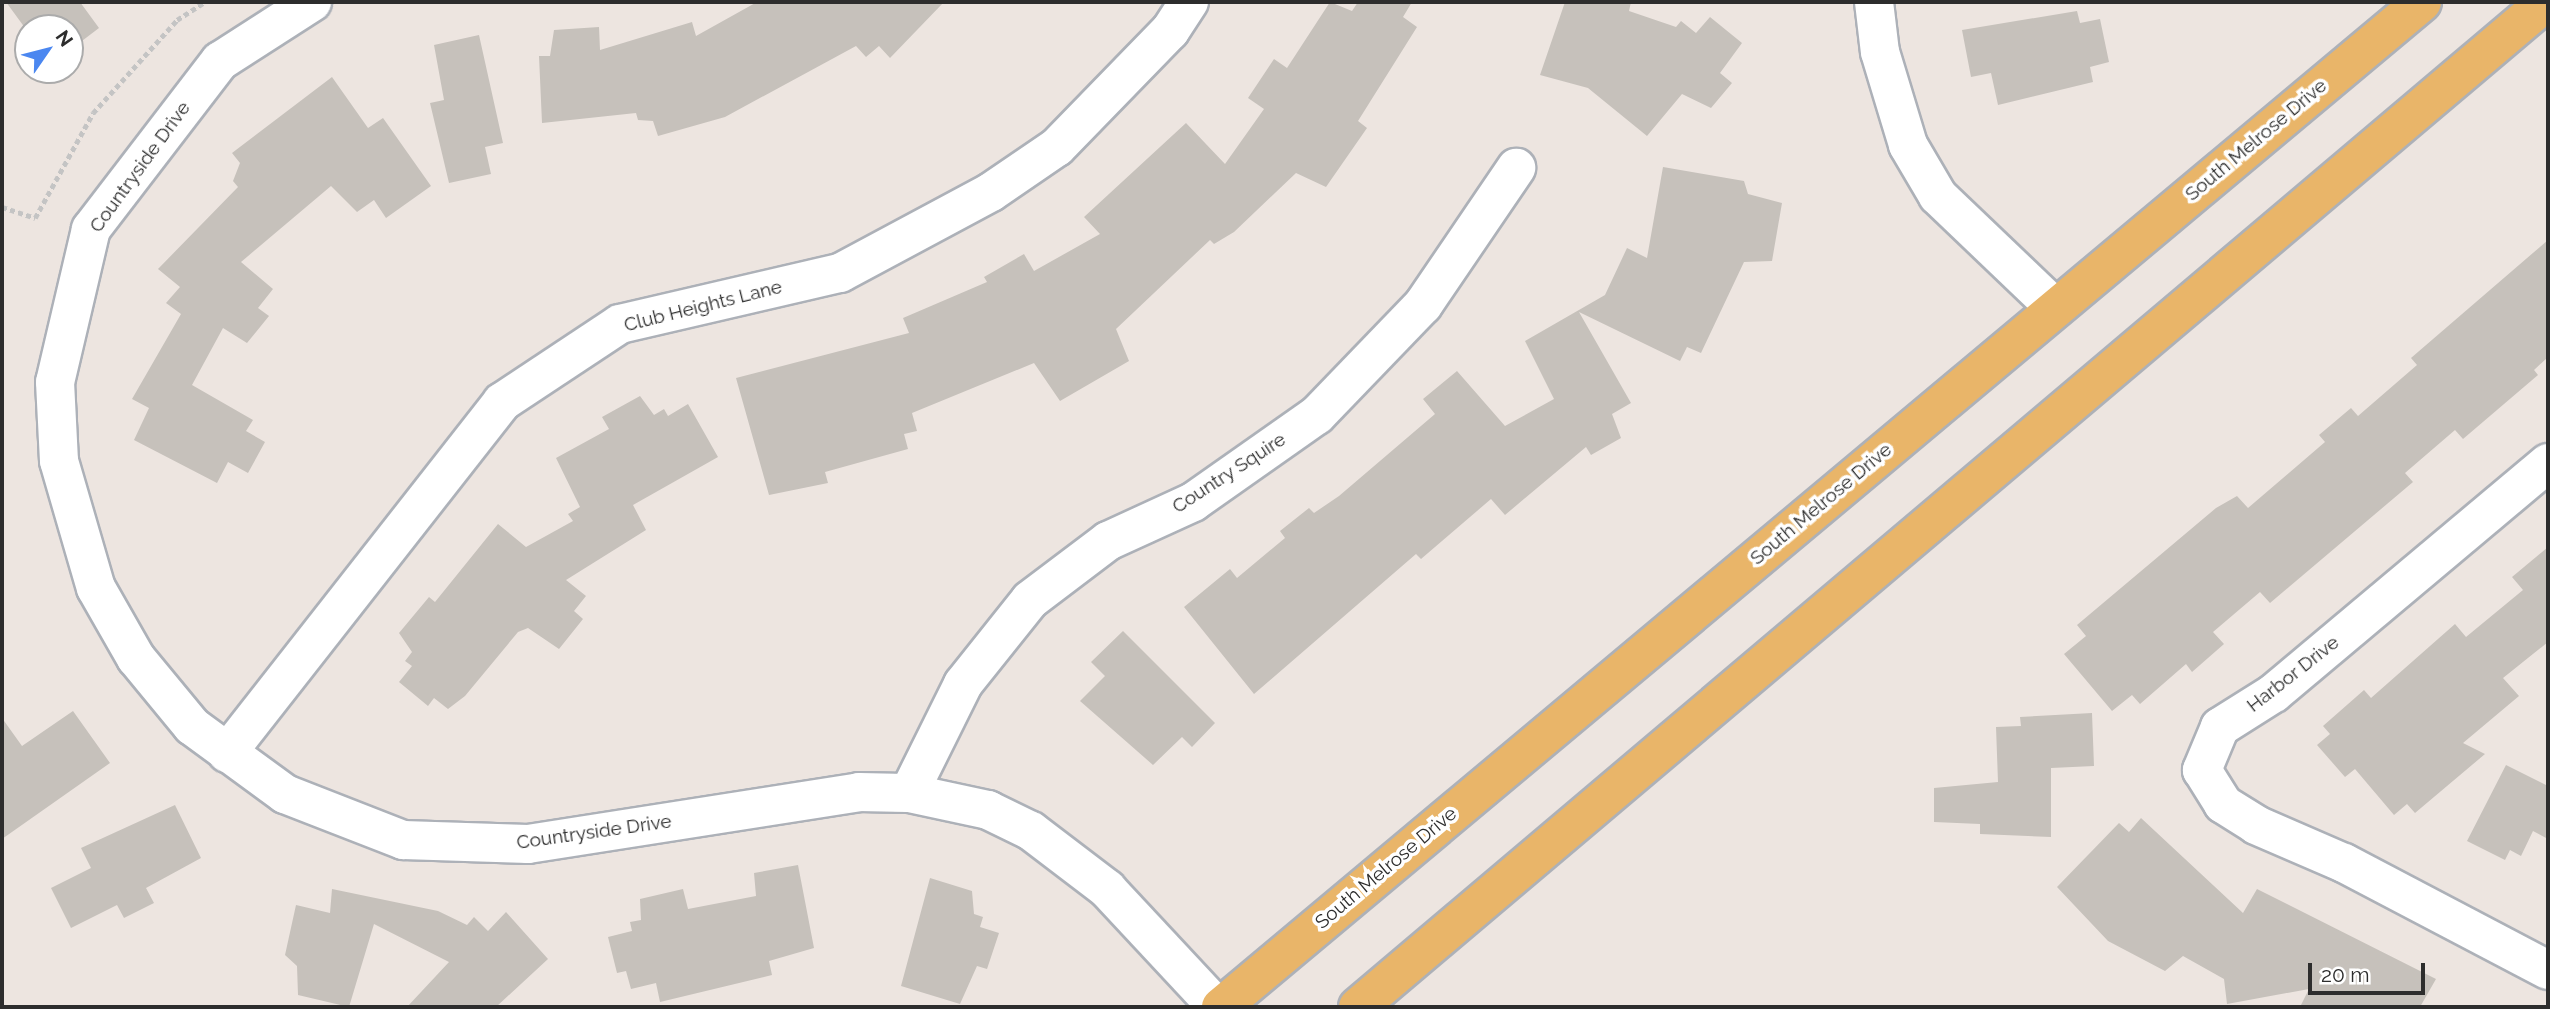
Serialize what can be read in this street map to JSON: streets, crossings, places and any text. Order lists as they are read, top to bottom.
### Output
{
  "streets": {
    "main road": ["South Melrose Drive"],
    "street": [
      "Countryside Drive",
      "Club Heights Lane",
      "Country Squire",
      "Harbor Drive"
    ]
  },
  "crossings": [
    ["South Melrose Drive", "Countryside Drive"],
    ["Countryside Drive", "Club Heights Lane"],
    ["Countryside Drive", "Country Squire"]
  ],
  "scale_bar": "20 m",
  "north": "top right"
}
